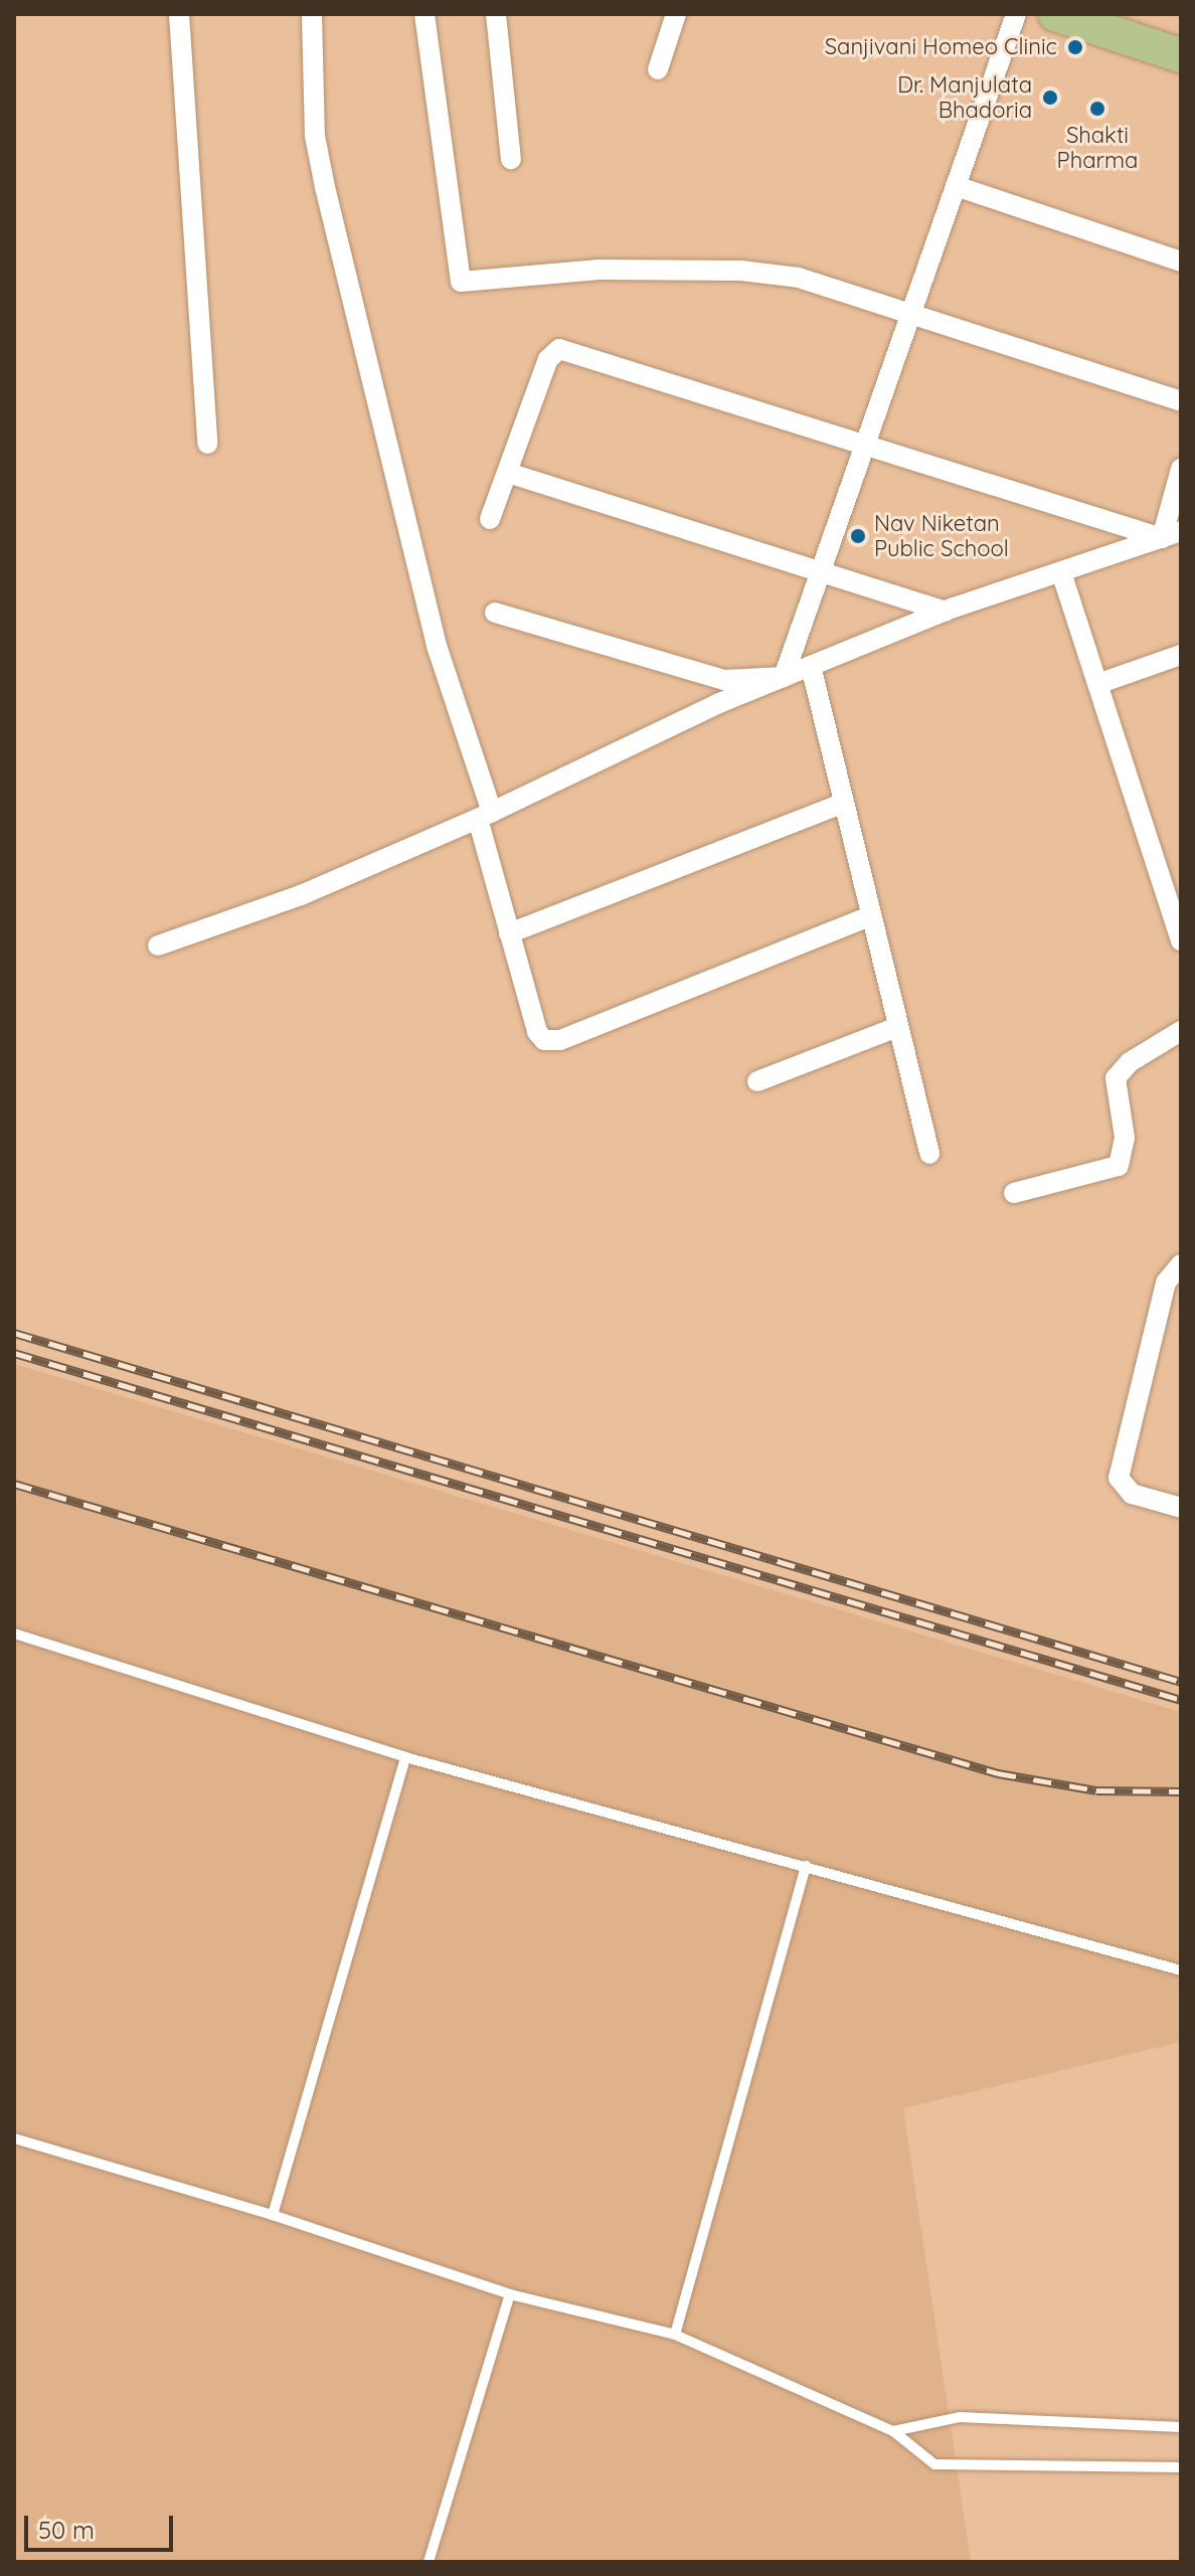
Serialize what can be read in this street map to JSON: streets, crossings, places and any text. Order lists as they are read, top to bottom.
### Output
{
  "places": [
    "Sanjivani Homeo Clinic",
    "Dr. Manjulata Bhadoria",
    "Shakti Pharma",
    "Nav Niketan Public School"
  ],
  "scale_bar": "50 m"
}
